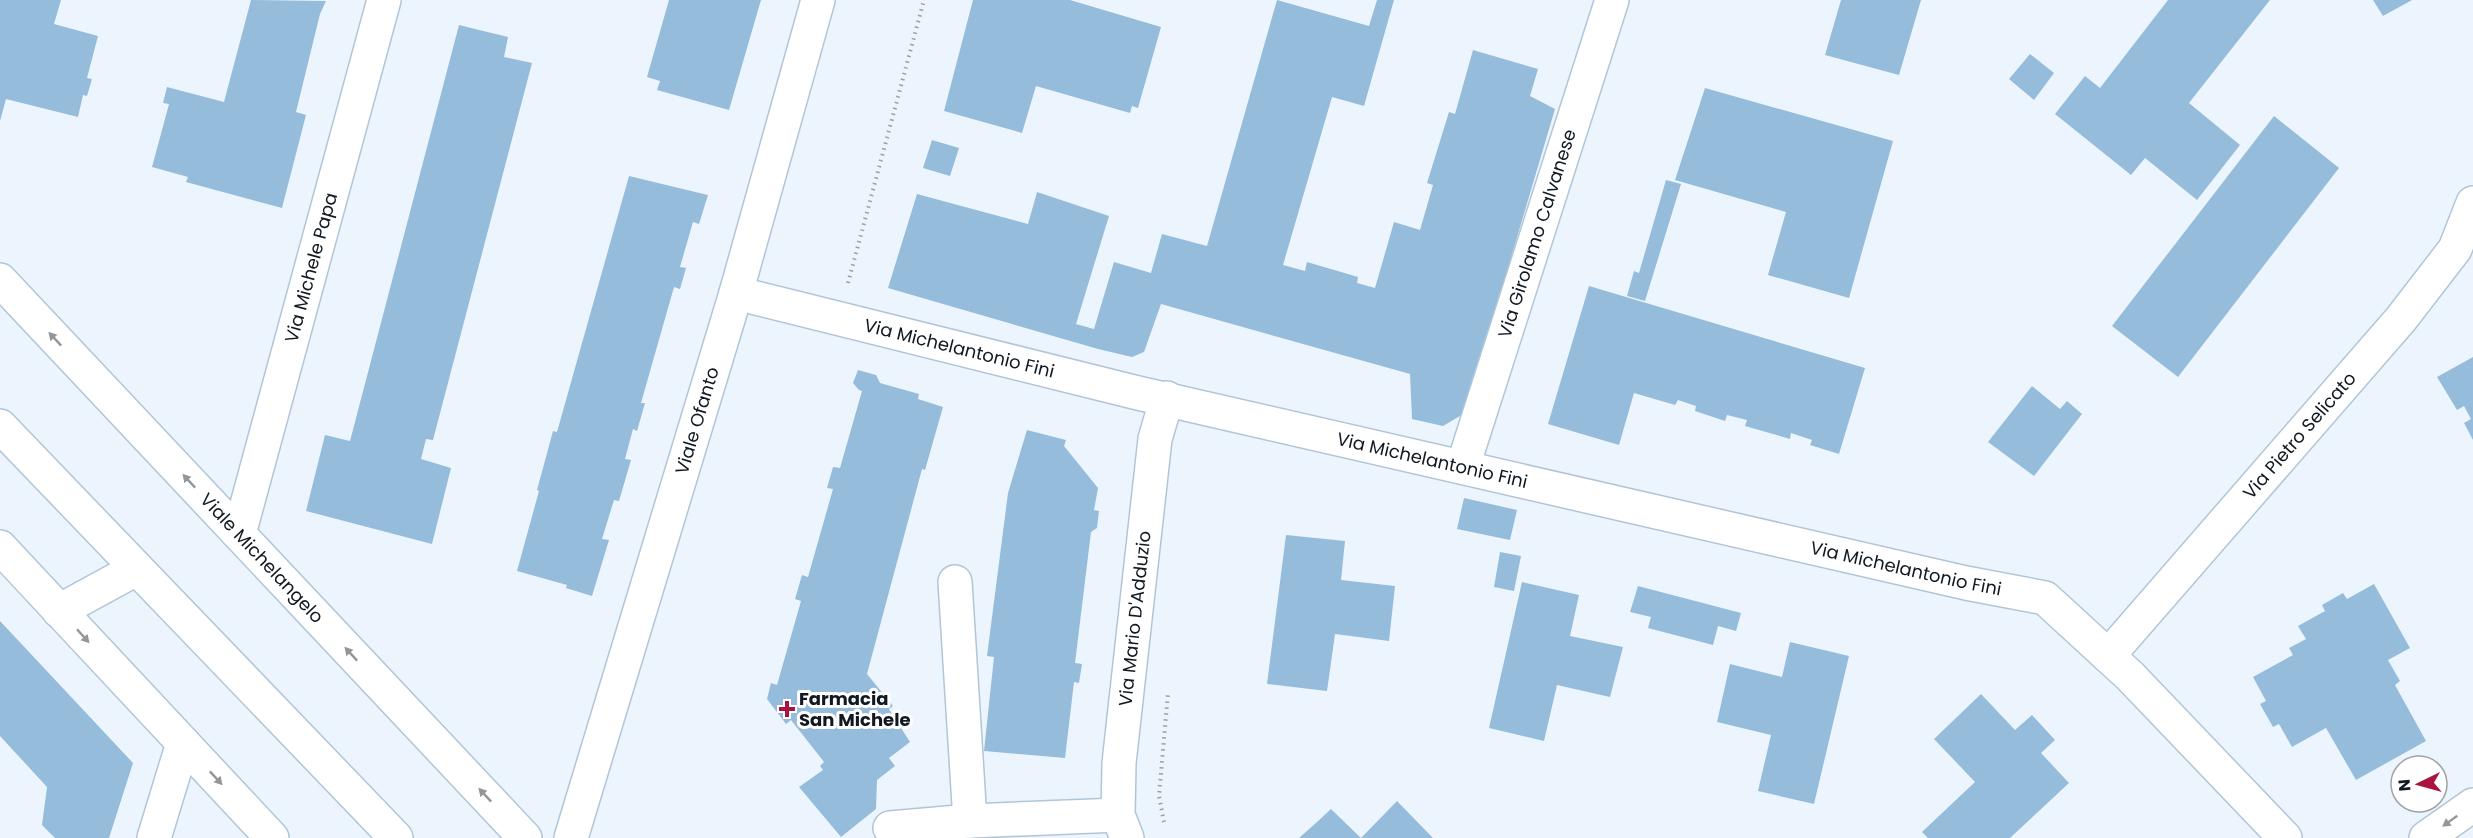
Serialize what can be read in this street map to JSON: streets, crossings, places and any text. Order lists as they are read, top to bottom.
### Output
{
  "streets": {
    "street": [
      "Via Girolamo Calvanese",
      "Via Michele Papa",
      "Via Michelantonio Fini",
      "Viale Ofanto",
      "Via Pietro Selicato",
      "Viale Michelangelo",
      "Via Mario D'Adduzio"
    ]
  },
  "crossings": [
    ["Via Girolamo Calvanese", "Via Michelantonio Fini"],
    ["Via Michele Papa", "Viale Michelangelo"],
    ["Via Michelantonio Fini", "Viale Ofanto"],
    ["Via Michelantonio Fini", "Via Pietro Selicato"],
    ["Via Michelantonio Fini", "Via Mario D'Adduzio"]
  ],
  "places": {
    "health": ["Farmacia San Michele"]
  },
  "north": "left"
}
